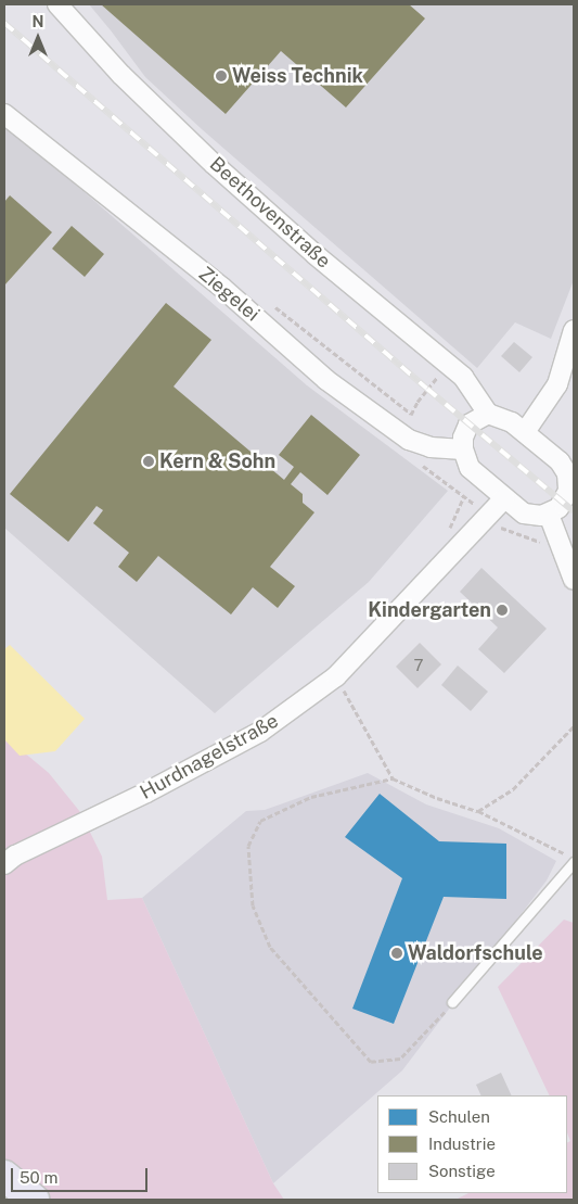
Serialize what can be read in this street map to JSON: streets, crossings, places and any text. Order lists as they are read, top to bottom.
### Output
{
  "streets": {
    "street": ["Beethovenstraße", "Ziegelei", "Hurdnagelstraße"]
  },
  "places": [
    "Weiss Technik",
    "Kern & Sohn",
    "Kindergarten",
    "Waldorfschule"
  ],
  "house_numbers": ["7"],
  "legend": ["Schulen", "Industrie", "Sonstige"],
  "scale_bar": "50 m",
  "north": "top"
}
